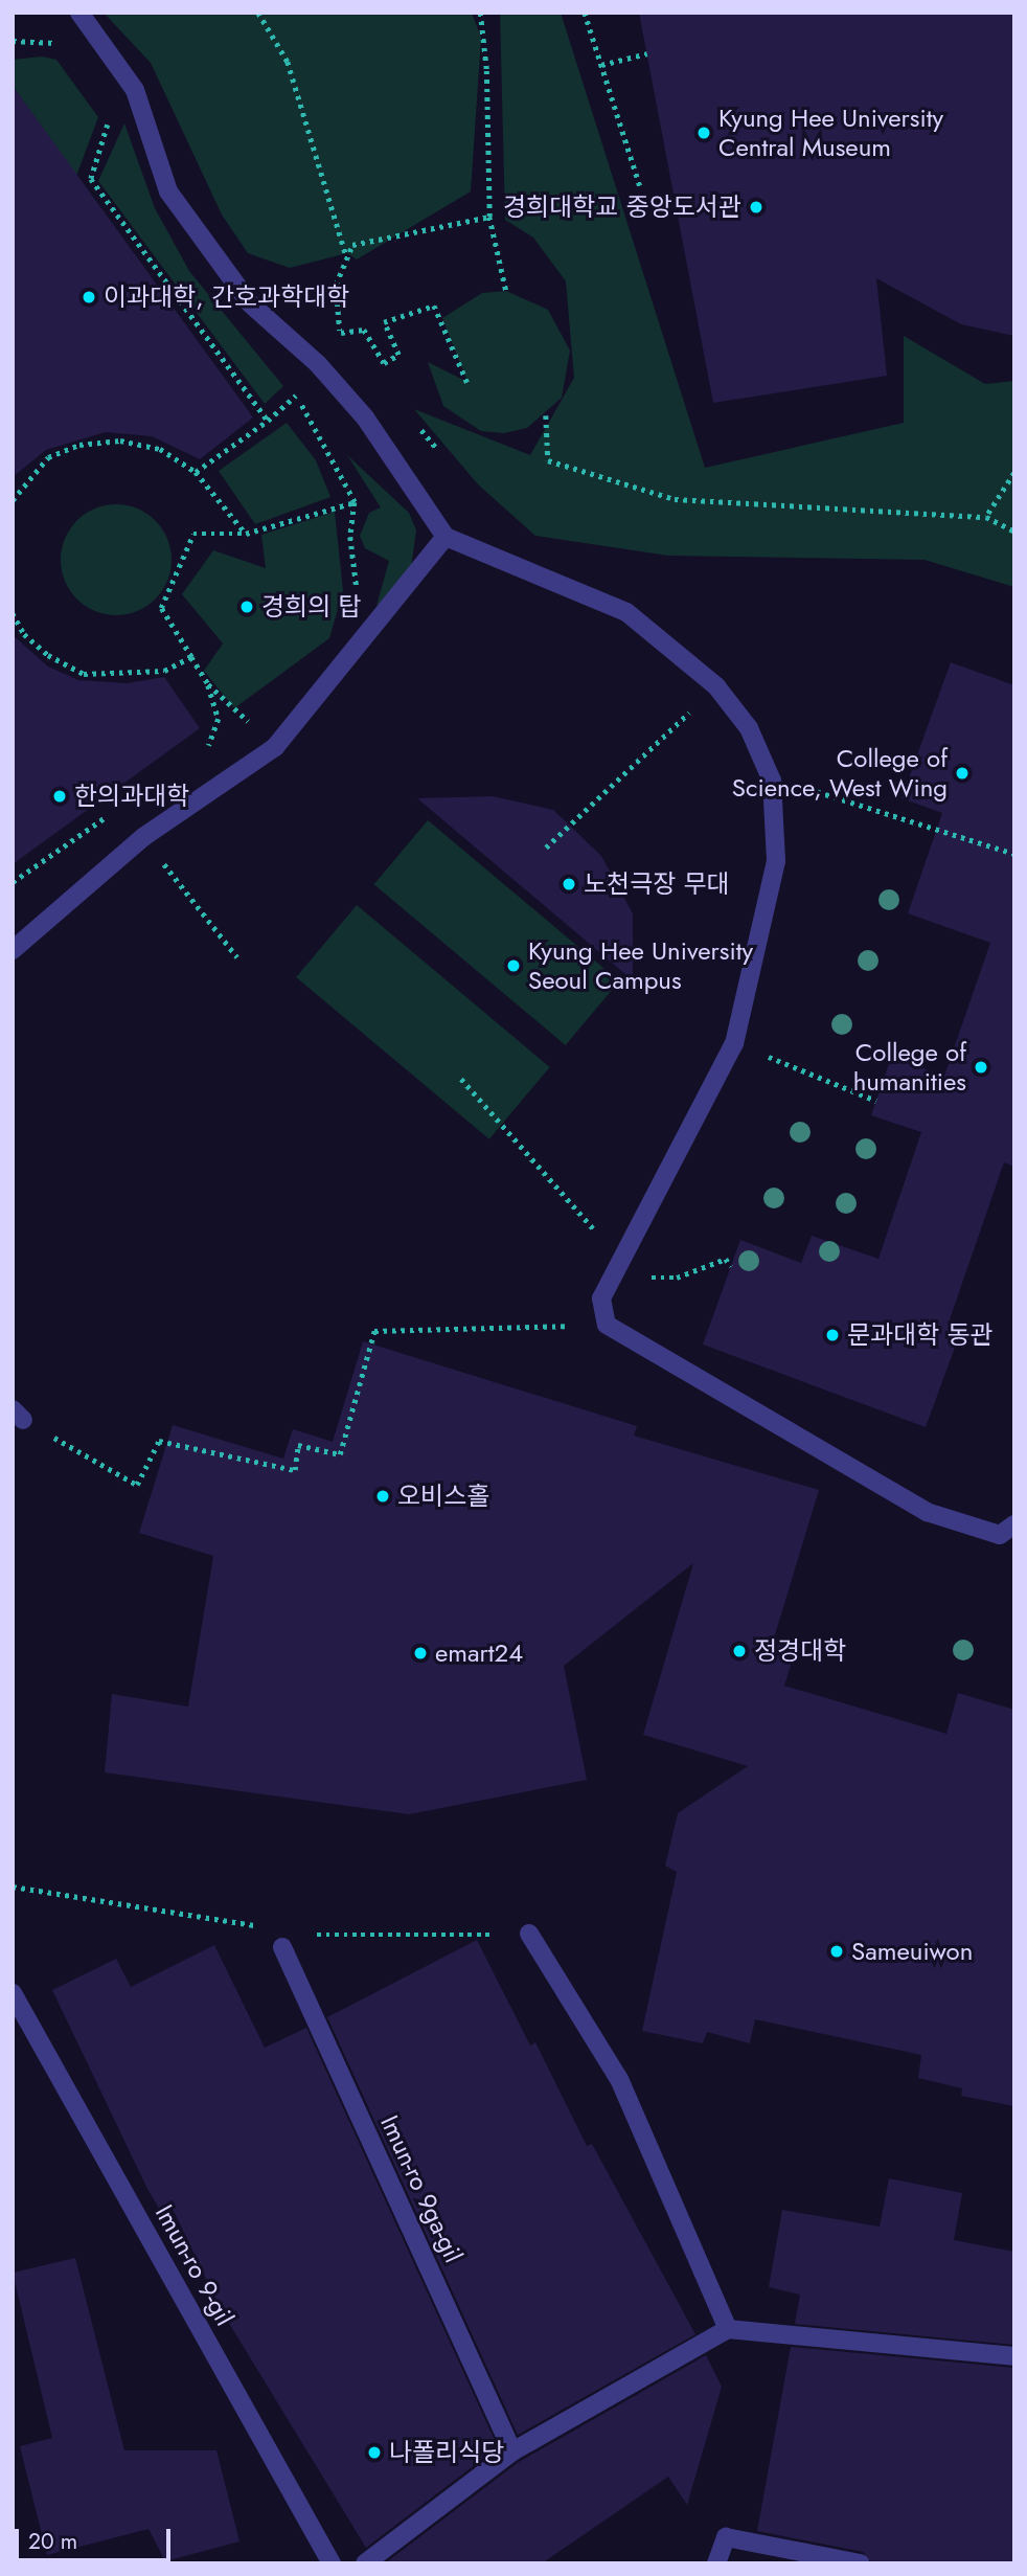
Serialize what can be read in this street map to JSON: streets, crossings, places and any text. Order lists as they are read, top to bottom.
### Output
{
  "streets": {
    "street": ["Imun-ro 9ga-gil", "Imun-ro 9-gil"]
  },
  "places": [
    "Kyung Hee University Central Museum",
    "경희대학교 중앙도서관",
    "이과대학, 간호과학대학",
    "경희의 탑",
    "College of Science, West Wing",
    "한의과대학",
    "노천극장 무대",
    "Kyung Hee University Seoul Campus",
    "College of humanities",
    "문과대학 동관",
    "오비스홀",
    "정경대학",
    "emart24",
    "Sameuiwon",
    "나폴리식당"
  ],
  "scale_bar": "20 m"
}
